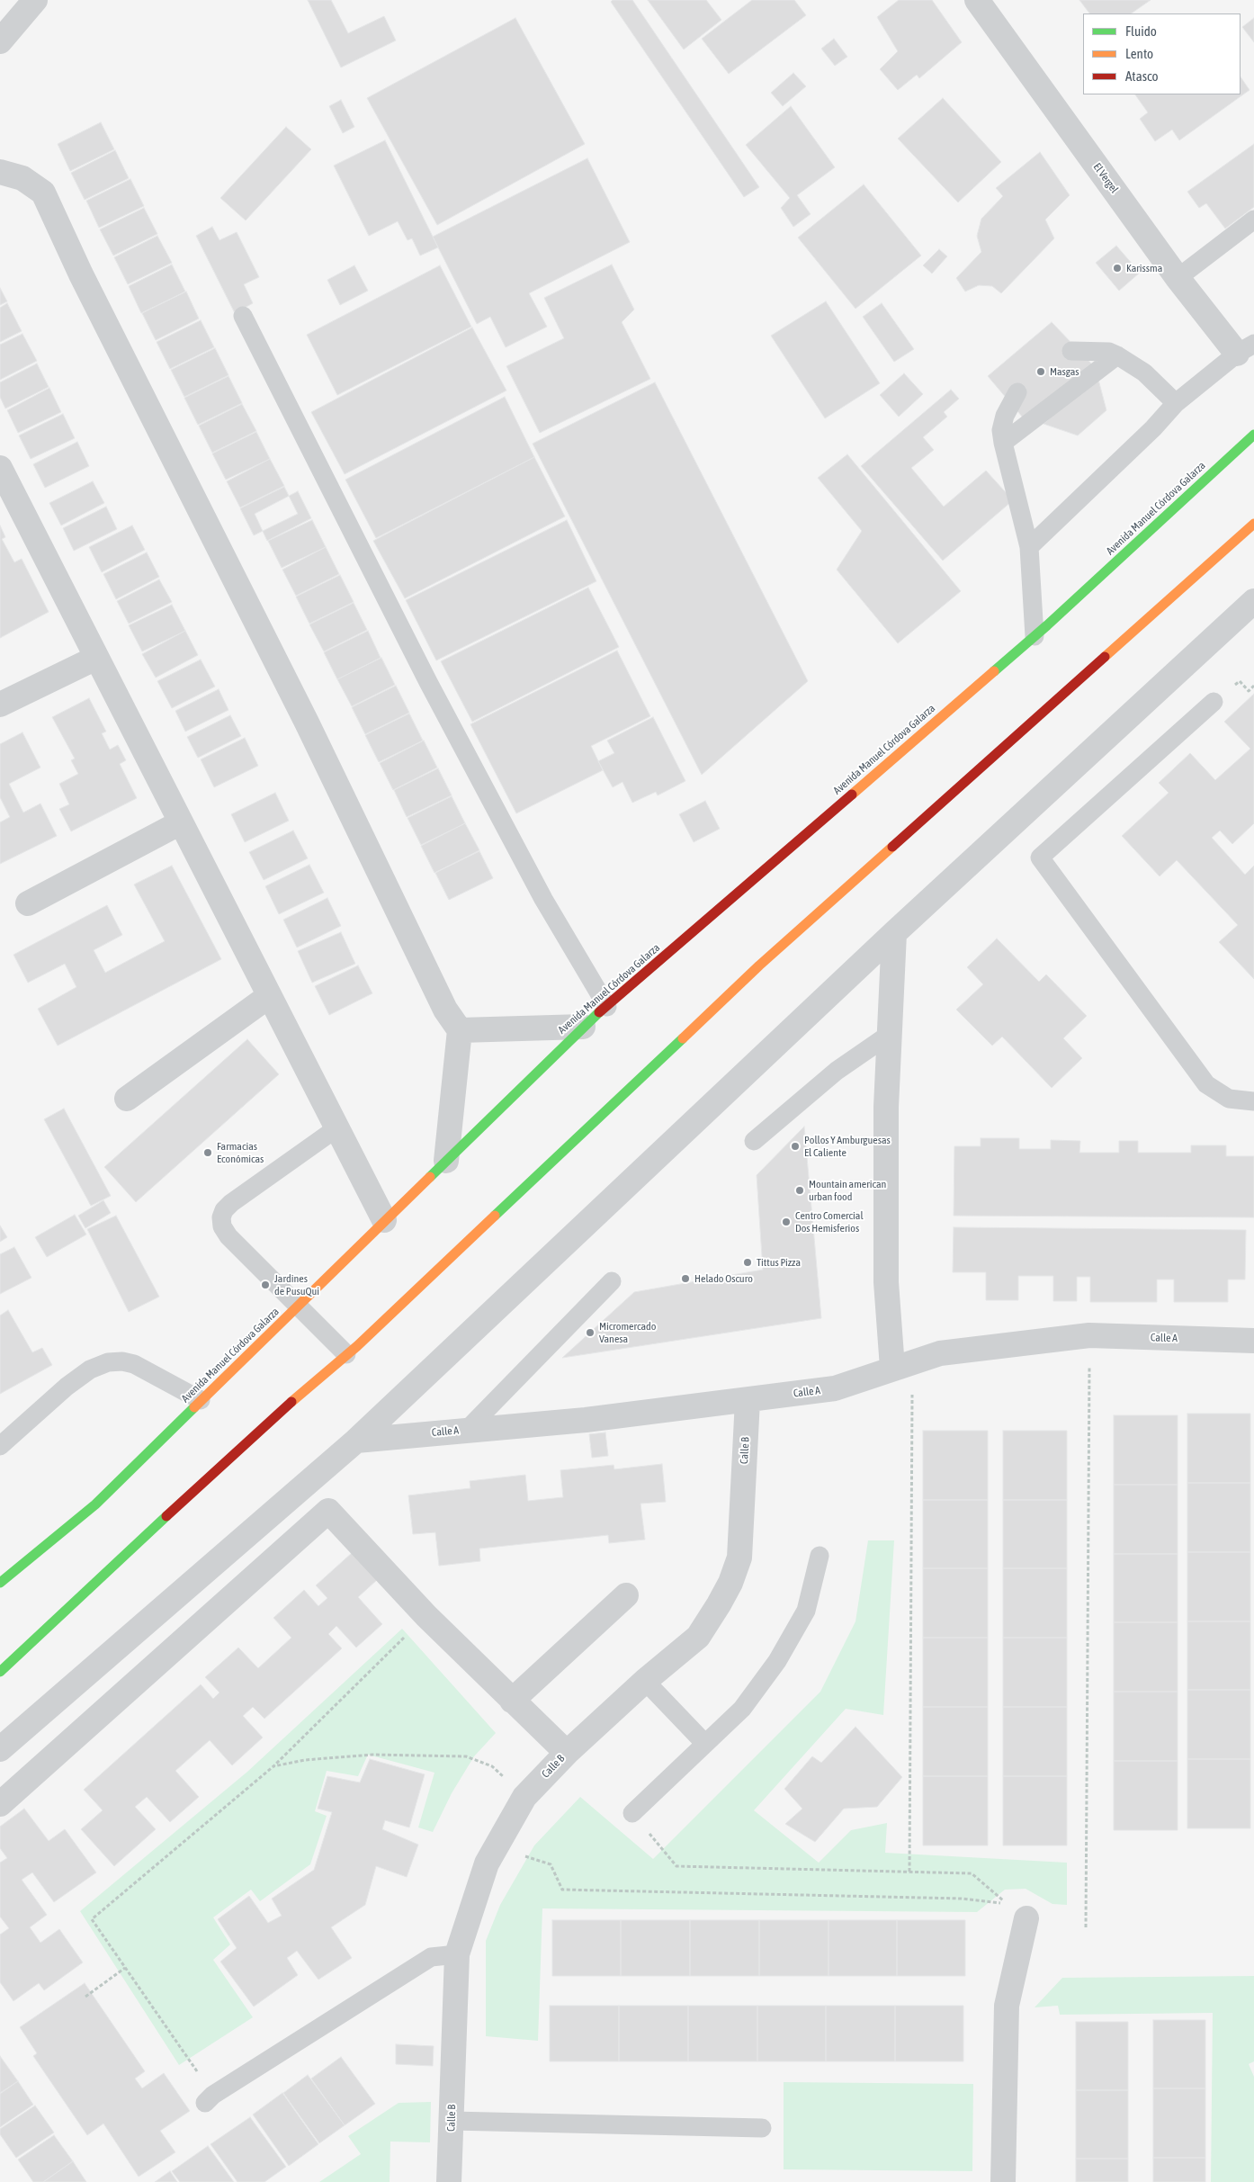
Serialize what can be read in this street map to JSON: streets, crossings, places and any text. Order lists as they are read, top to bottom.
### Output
{
  "streets": {
    "main road": ["Avenida Manuel Córdova Galarza"],
    "street": ["El Vergel", "Calle A", "Calle B"]
  },
  "crossings": [
    ["Calle A", "Calle B"]
  ],
  "places": [
    "Karissma",
    "Masgas",
    "Pollos Y Amburguesas El Caliente",
    "Farmacias Económicas",
    "Mountain american urban food",
    "Centro Comercial Dos Hemisferios",
    "Tittus Pizza",
    "Helado Oscuro",
    "Jardines de PusuQui",
    "Micromercado Vanesa"
  ],
  "legend": ["Fluido", "Lento", "Atasco"]
}
